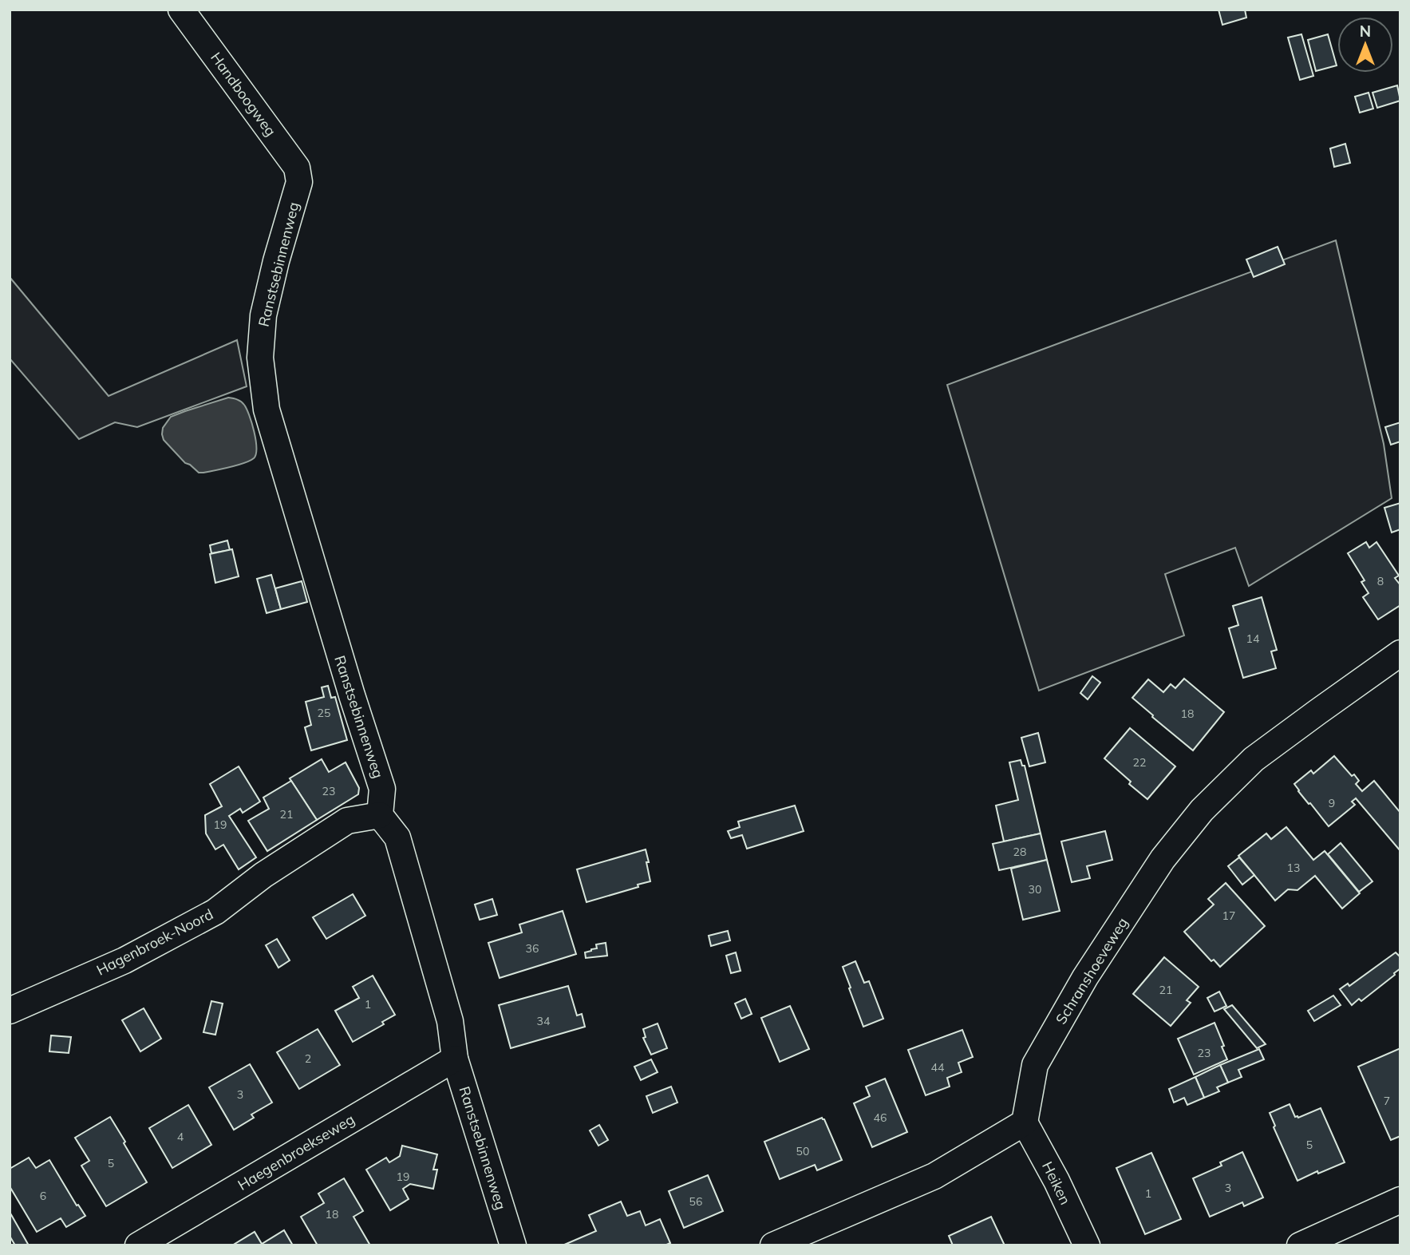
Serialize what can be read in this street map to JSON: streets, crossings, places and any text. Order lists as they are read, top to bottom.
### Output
{
  "streets": {
    "street": [
      "Handboogweg",
      "Ranstsebinnenweg",
      "Hagenbroek-Noord",
      "Schranshoeveweg",
      "Haegenbroekseweg",
      "Heiken"
    ]
  },
  "crossings": [
    ["Handboogweg", "Ranstsebinnenweg"],
    ["Ranstsebinnenweg", "Hagenbroek-Noord"],
    ["Ranstsebinnenweg", "Haegenbroekseweg"],
    ["Schranshoeveweg", "Heiken"]
  ],
  "house_numbers": [
    "8",
    "14",
    "25",
    "18",
    "22",
    "23",
    "9",
    "21",
    "19",
    "28",
    "13",
    "30",
    "17",
    "36",
    "21",
    "1",
    "34",
    "23",
    "2",
    "44",
    "3",
    "7",
    "46",
    "4",
    "5",
    "50",
    "5",
    "19",
    "3",
    "1",
    "6",
    "56",
    "18"
  ],
  "north": "top"
}
